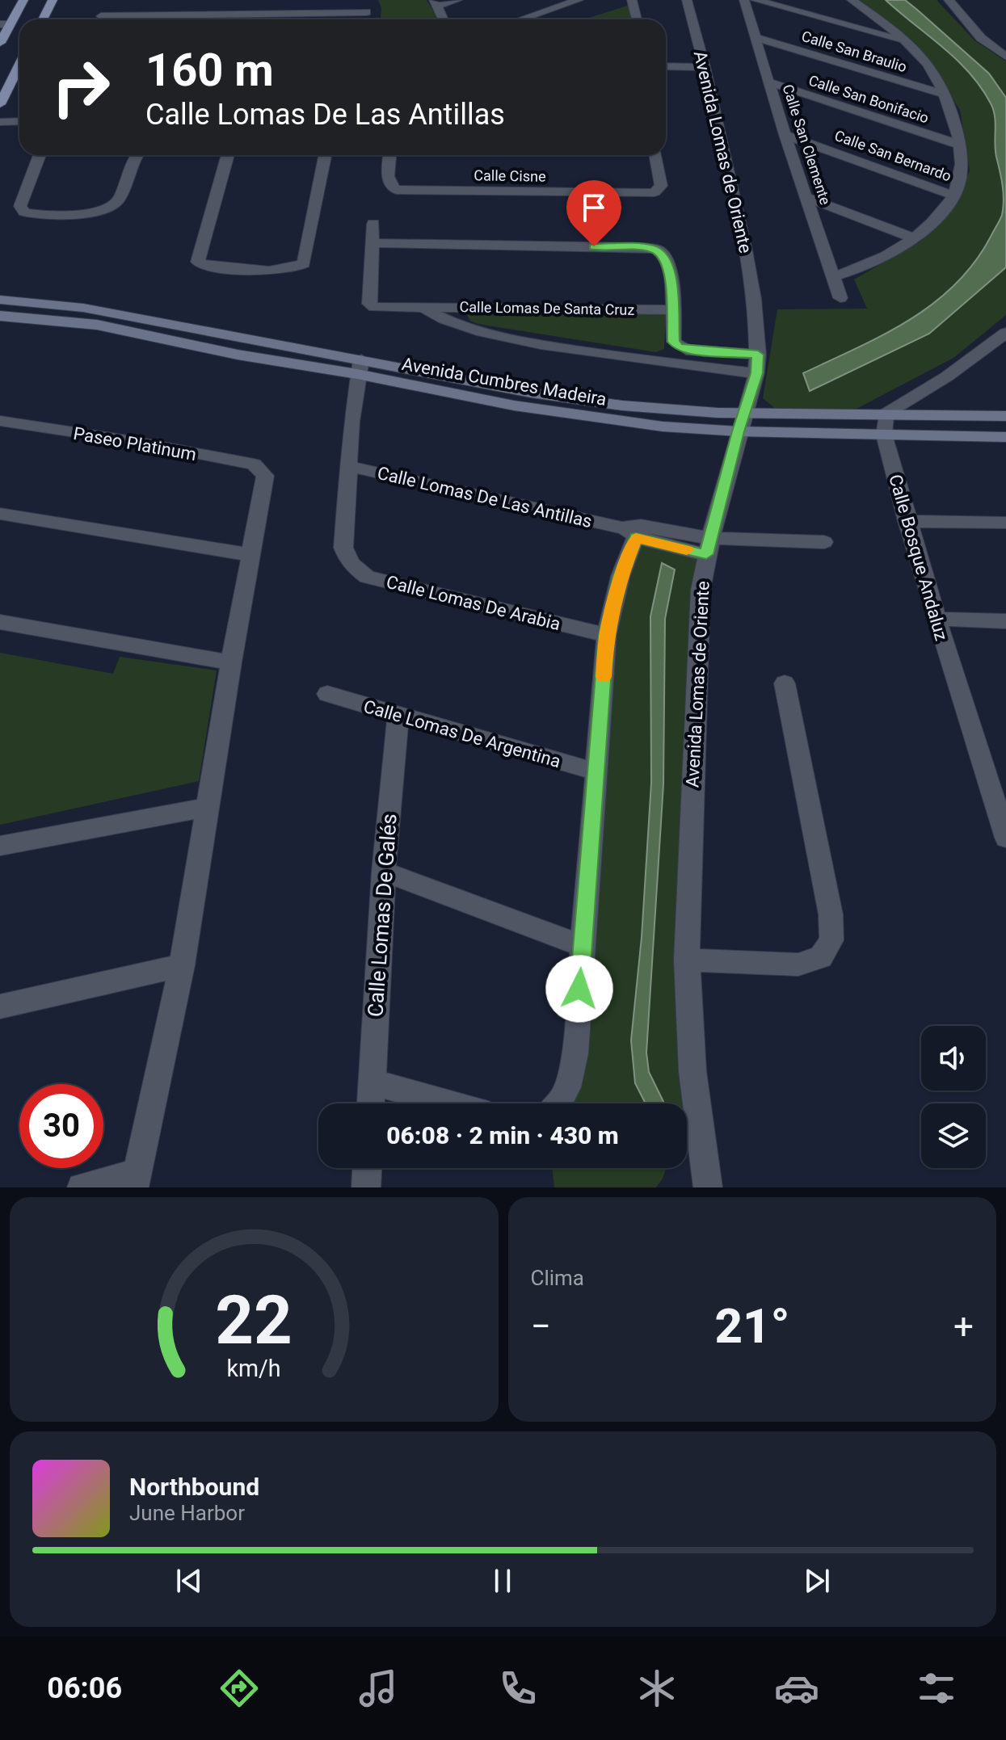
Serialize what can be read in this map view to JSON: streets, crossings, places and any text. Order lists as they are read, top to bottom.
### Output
{
  "streets": {
    "street": [
      "Calle San Braulio",
      "Calle San Bonifacio",
      "Calle San Clemente",
      "Avenida Lomas de Oriente",
      "Calle San Bernardo",
      "Calle Cisne",
      "Calle Lomas De Santa Cruz",
      "Avenida Cumbres Madeira",
      "Paseo Platinum",
      "Calle Lomas De Las Antillas",
      "Calle Bosque Andaluz",
      "Calle Lomas De Arabia",
      "Calle Lomas De Argentina",
      "Calle Lomas De Galés"
    ]
  },
  "crossings": [
    ["Calle San Braulio", "Calle San Clemente"],
    ["Calle San Bonifacio", "Calle San Clemente"],
    ["Calle San Clemente", "Calle San Bernardo"],
    ["Avenida Lomas de Oriente", "Calle Lomas De Santa Cruz"],
    ["Avenida Lomas de Oriente", "Avenida Cumbres Madeira"],
    ["Avenida Lomas de Oriente", "Calle Lomas De Las Antillas"],
    ["Avenida Cumbres Madeira", "Calle Bosque Andaluz"],
    ["Calle Lomas De Las Antillas", "Calle Lomas De Arabia"],
    ["Calle Lomas De Argentina", "Calle Lomas De Galés"]
  ],
  "page": {
    "turn": ["160 m", "Calle Lomas De Las Antillas"],
    "limit": "30",
    "trip": "06:08 · 2 min · 430 m",
    "tile": "Clima",
    "heat": ["−", "21°", "+"],
    "song": ["Northbound", "June Harbor"],
    "tabs": "06:06",
    "gauge": ["22", "km/h"]
  }
}
